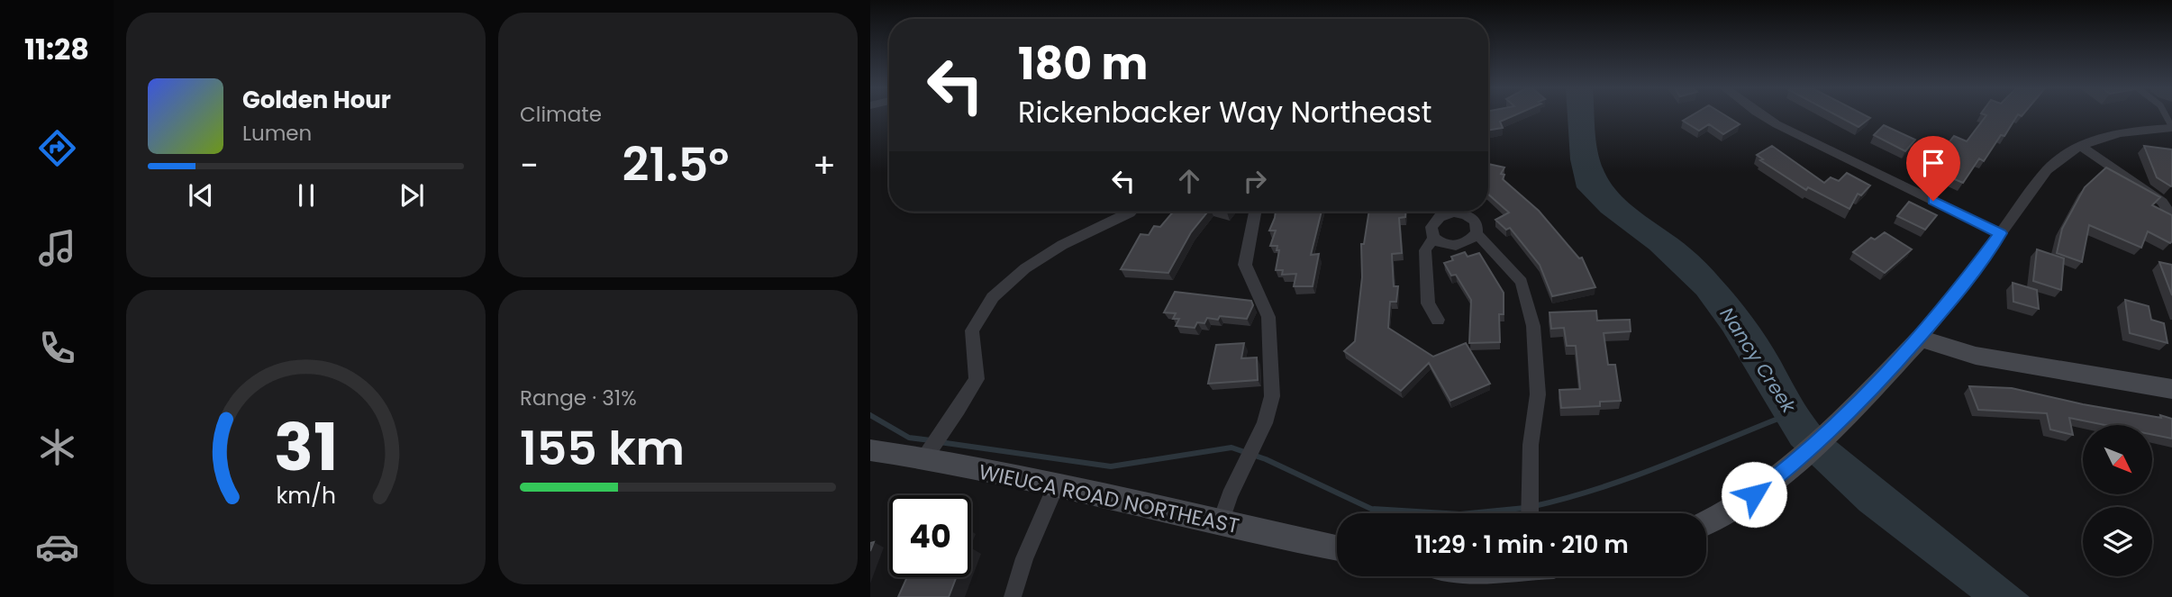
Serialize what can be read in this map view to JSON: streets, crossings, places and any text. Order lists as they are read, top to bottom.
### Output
{
  "streets": {
    "street": ["WIEUCA ROAD NORTHEAST"]
  },
  "water": ["Nancy Creek"],
  "north": "bottom right",
  "page": {
    "tabs": "11:28",
    "tile": [
      "Climate",
      ["Range · 31%", "155 km"]
    ],
    "turn": ["180 m", "Rickenbacker Way Northeast"],
    "song": ["Golden Hour", "Lumen"],
    "heat": ["−", "21.5°", "+"],
    "limit": "40",
    "trip": "11:29 · 1 min · 210 m",
    "gauge": ["31", "km/h"]
  }
}
